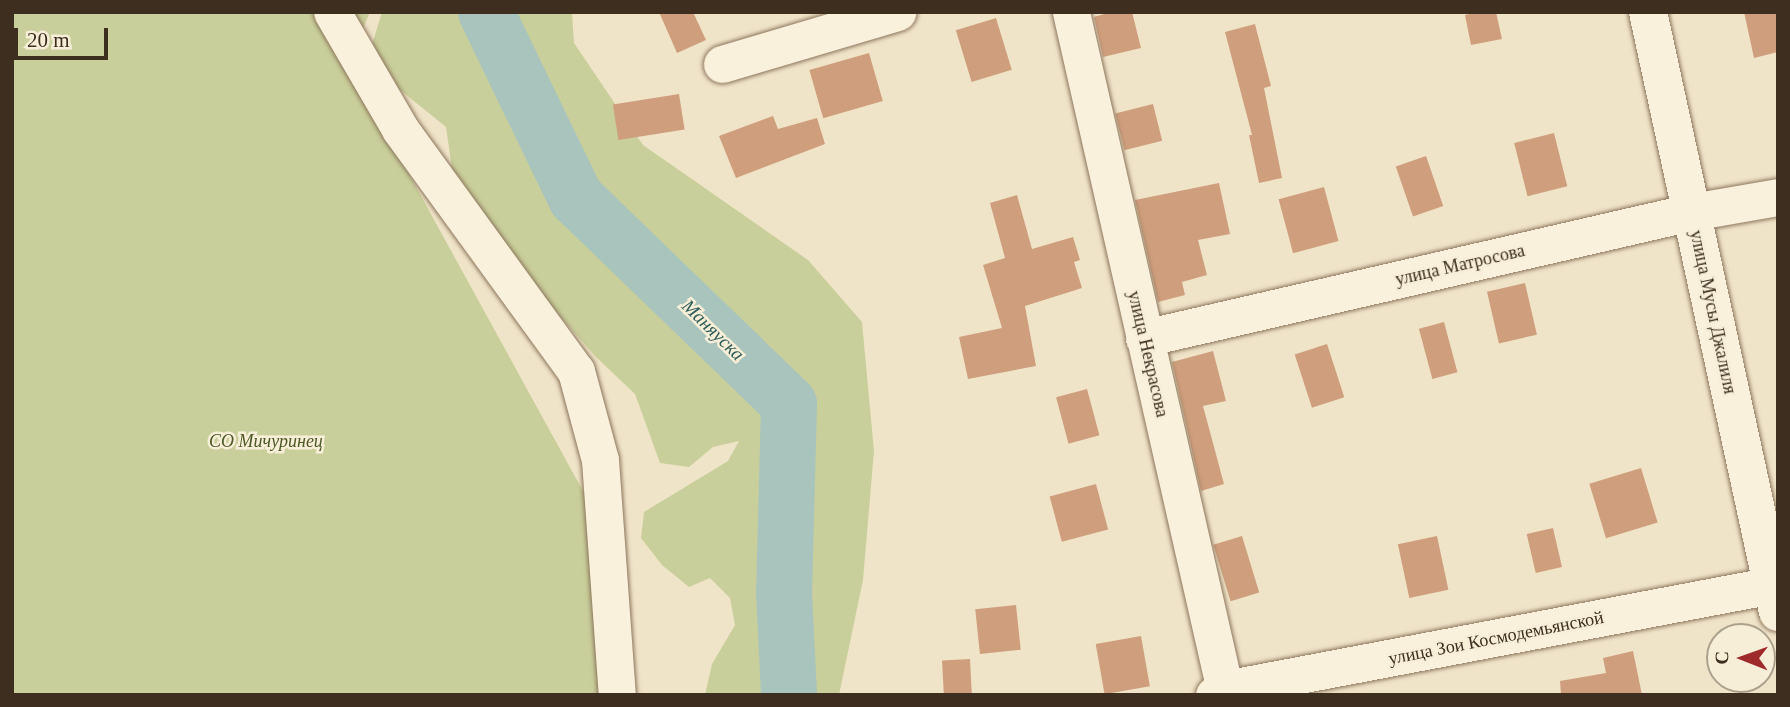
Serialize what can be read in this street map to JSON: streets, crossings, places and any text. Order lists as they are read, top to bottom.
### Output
{
  "streets": {
    "main road": ["улица Мусы Джалиля"],
    "street": ["улица Матросова", "улица Некрасова", "улица Зои Космодемьянской"]
  },
  "crossings": [
    ["улица Матросова", "улица Мусы Джалиля"],
    ["улица Матросова", "улица Некрасова"],
    ["улица Мусы Джалиля", "улица Зои Космодемьянской"],
    ["улица Некрасова", "улица Зои Космодемьянской"]
  ],
  "water": ["Маняуска"],
  "parks": ["СО Мичуринец"],
  "scale_bar": "20 m",
  "north": "left"
}
